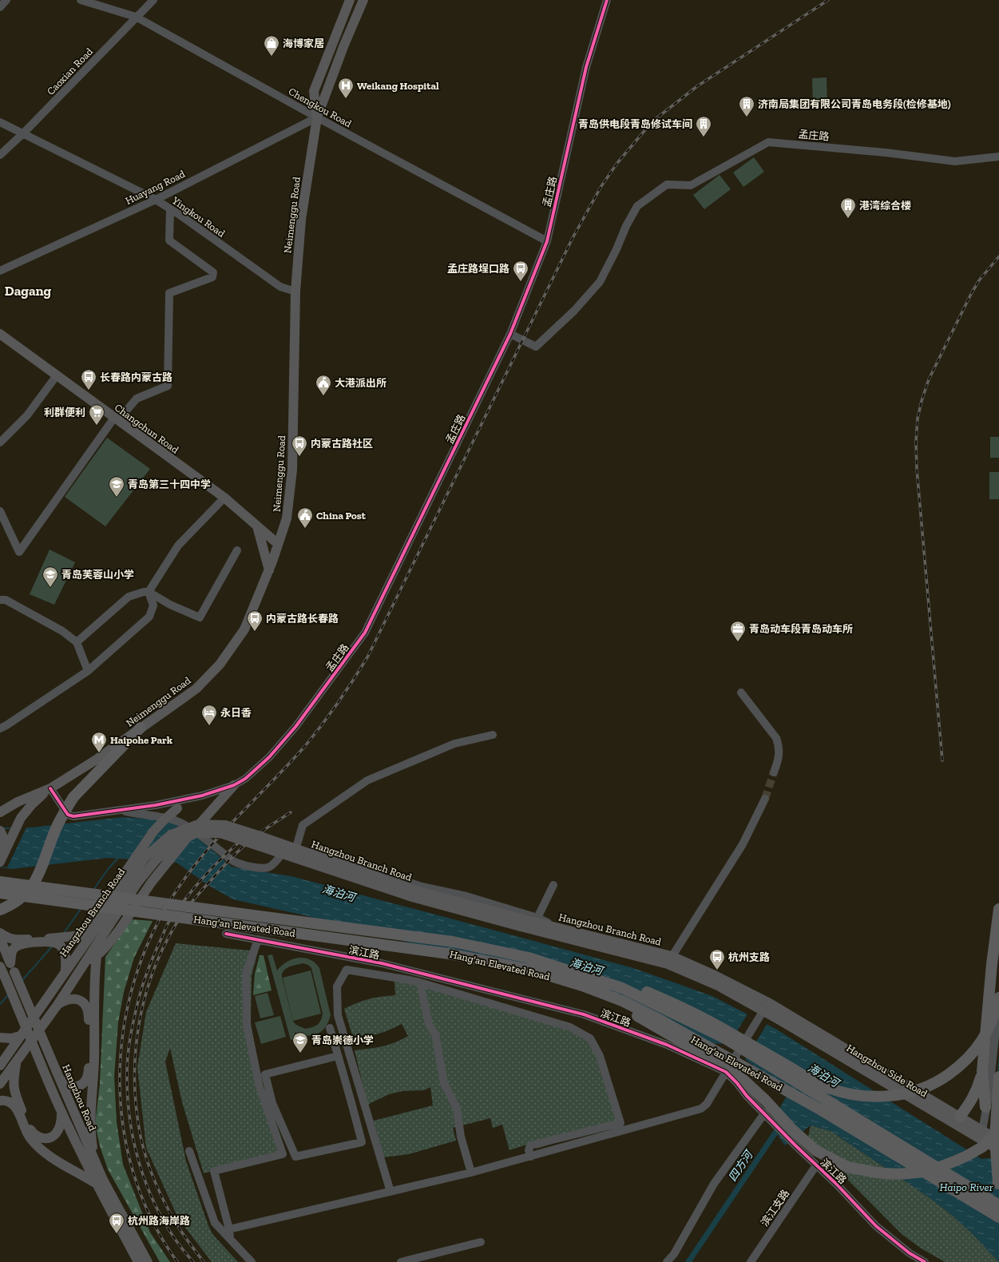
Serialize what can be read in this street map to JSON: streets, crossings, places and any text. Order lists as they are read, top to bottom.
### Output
{
  "streets": {
    "highway": ["Hang'an Elevated Road"],
    "main road": [
      "Neimenggu Road",
      "Changchun Road",
      "Hangzhou Branch Road",
      "Hangzhou Side Road",
      "Hangzhou Road"
    ],
    "street": [
      "Caoxian Road",
      "Chengkou Road",
      "孟庄路",
      "Huayang Road",
      "Yingkou Road",
      "滨江路",
      "滨江支路"
    ]
  },
  "crossings": [
    ["Caoxian Road", "Chengkou Road"],
    ["Caoxian Road", "Yingkou Road"],
    ["Chengkou Road", "孟庄路"],
    ["Chengkou Road", "Huayang Road"],
    ["Chengkou Road", "Neimenggu Road"],
    ["Huayang Road", "Neimenggu Road"],
    ["Huayang Road", "Yingkou Road"],
    ["Neimenggu Road", "Yingkou Road"],
    ["Neimenggu Road", "Changchun Road"],
    ["Hangzhou Branch Road", "Hangzhou Side Road"],
    ["滨江路", "滨江支路"]
  ],
  "districts": ["Dagang"],
  "water": ["海泊河", "四方河", "Haipo River"],
  "places": {
    "shop": ["海博家居"],
    "hospital": ["Weikang Hospital"],
    "building": ["济南局集团有限公司青岛电务段(检修基地)", "青岛供电段青岛修试车间", "港湾综合楼"],
    "bus stop": [
      "孟庄路埕口路",
      "长春路内蒙古路",
      "内蒙古路社区",
      "内蒙古路长春路",
      "杭州支路",
      "杭州路海岸路"
    ],
    "public building": ["大港派出所", "China Post"],
    "supermarket": ["利群便利"],
    "school or university": ["青岛第三十四中学", "青岛芙蓉山小学", "青岛崇德小学"],
    "office": ["青岛动车段青岛动车所"],
    "hotel": ["永日香"],
    "metro station": ["Haipohe Park"]
  }
}
